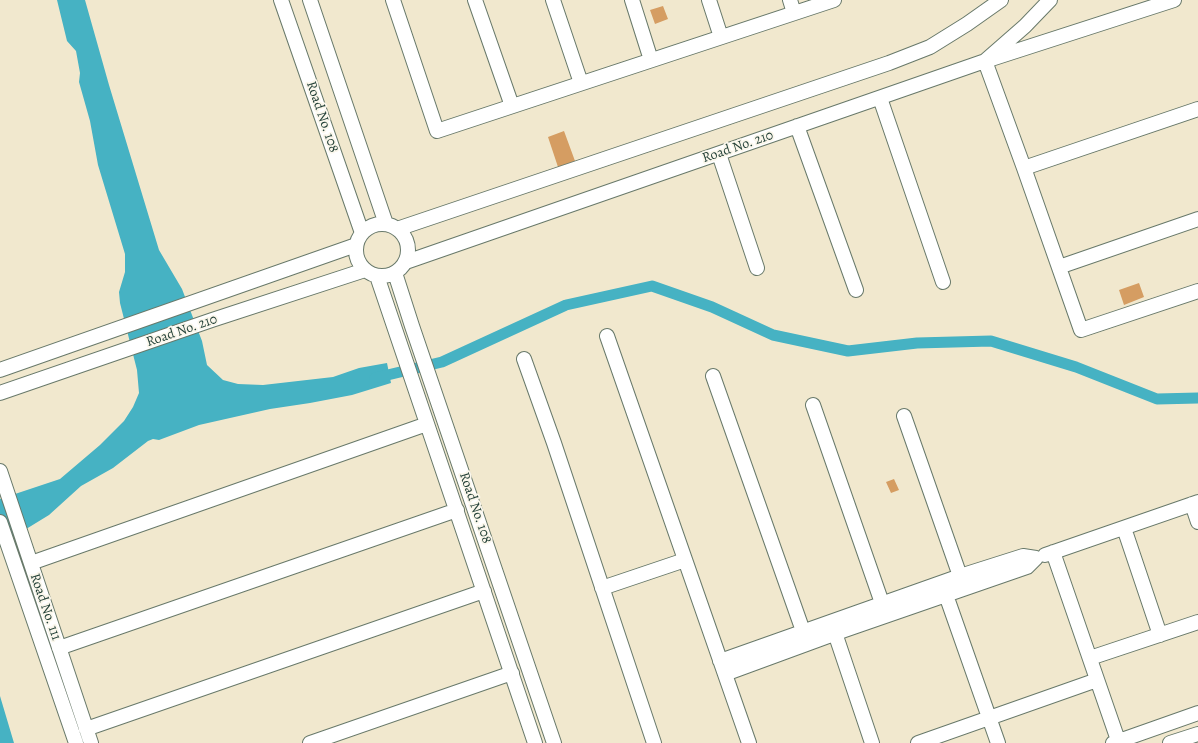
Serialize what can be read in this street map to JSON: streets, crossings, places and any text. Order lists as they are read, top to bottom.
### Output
{
  "streets": {
    "street": ["Road No. 108", "Road No. 210", "Road No. 111"]
  },
  "crossings": [
    ["Road No. 108", "Road No. 210"]
  ]
}
